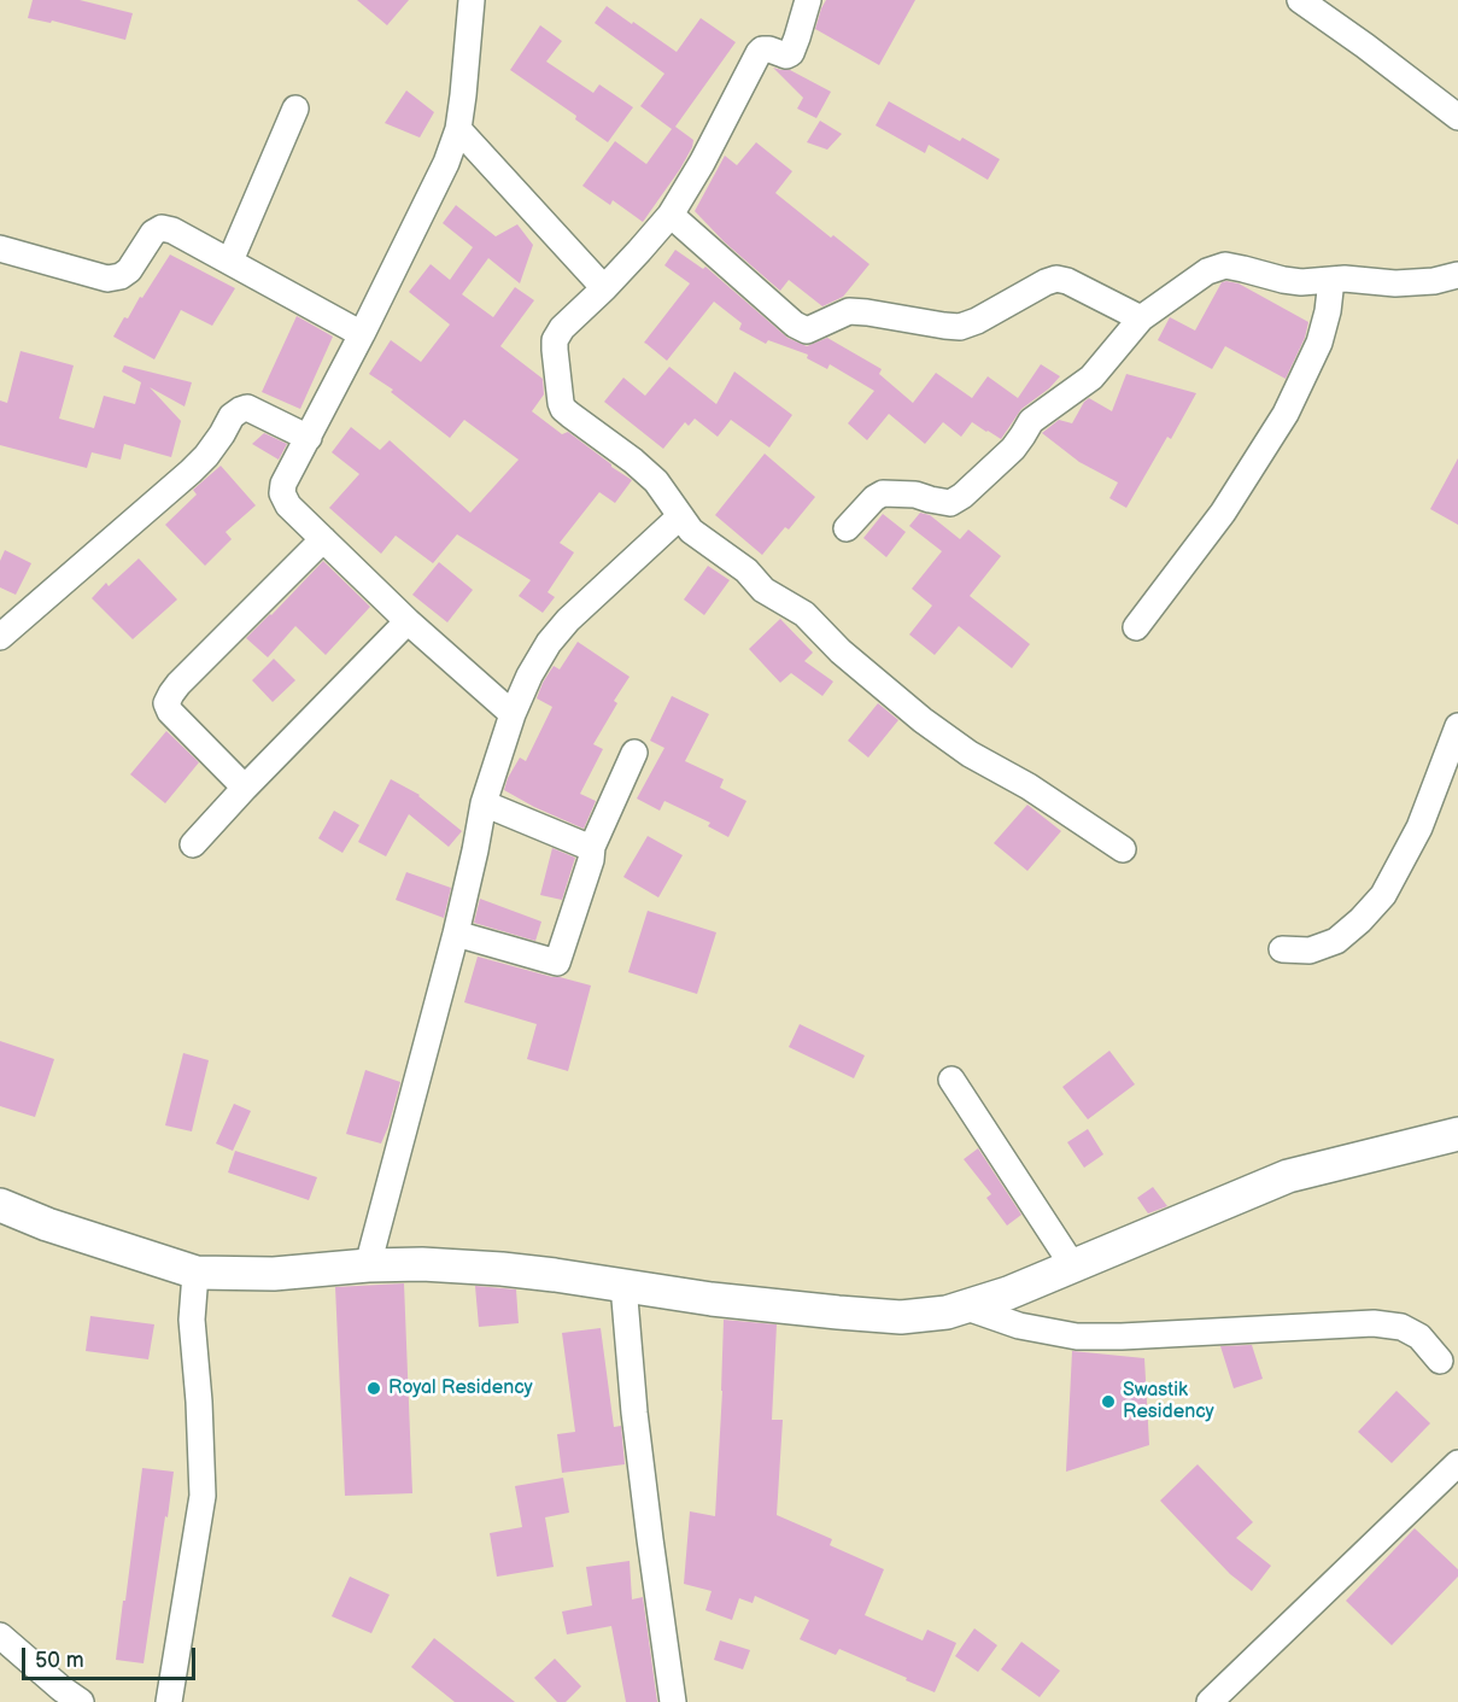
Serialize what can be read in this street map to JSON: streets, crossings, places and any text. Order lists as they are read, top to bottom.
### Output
{
  "places": ["Royal Residency", "Swastik Residency"],
  "scale_bar": "50 m"
}
